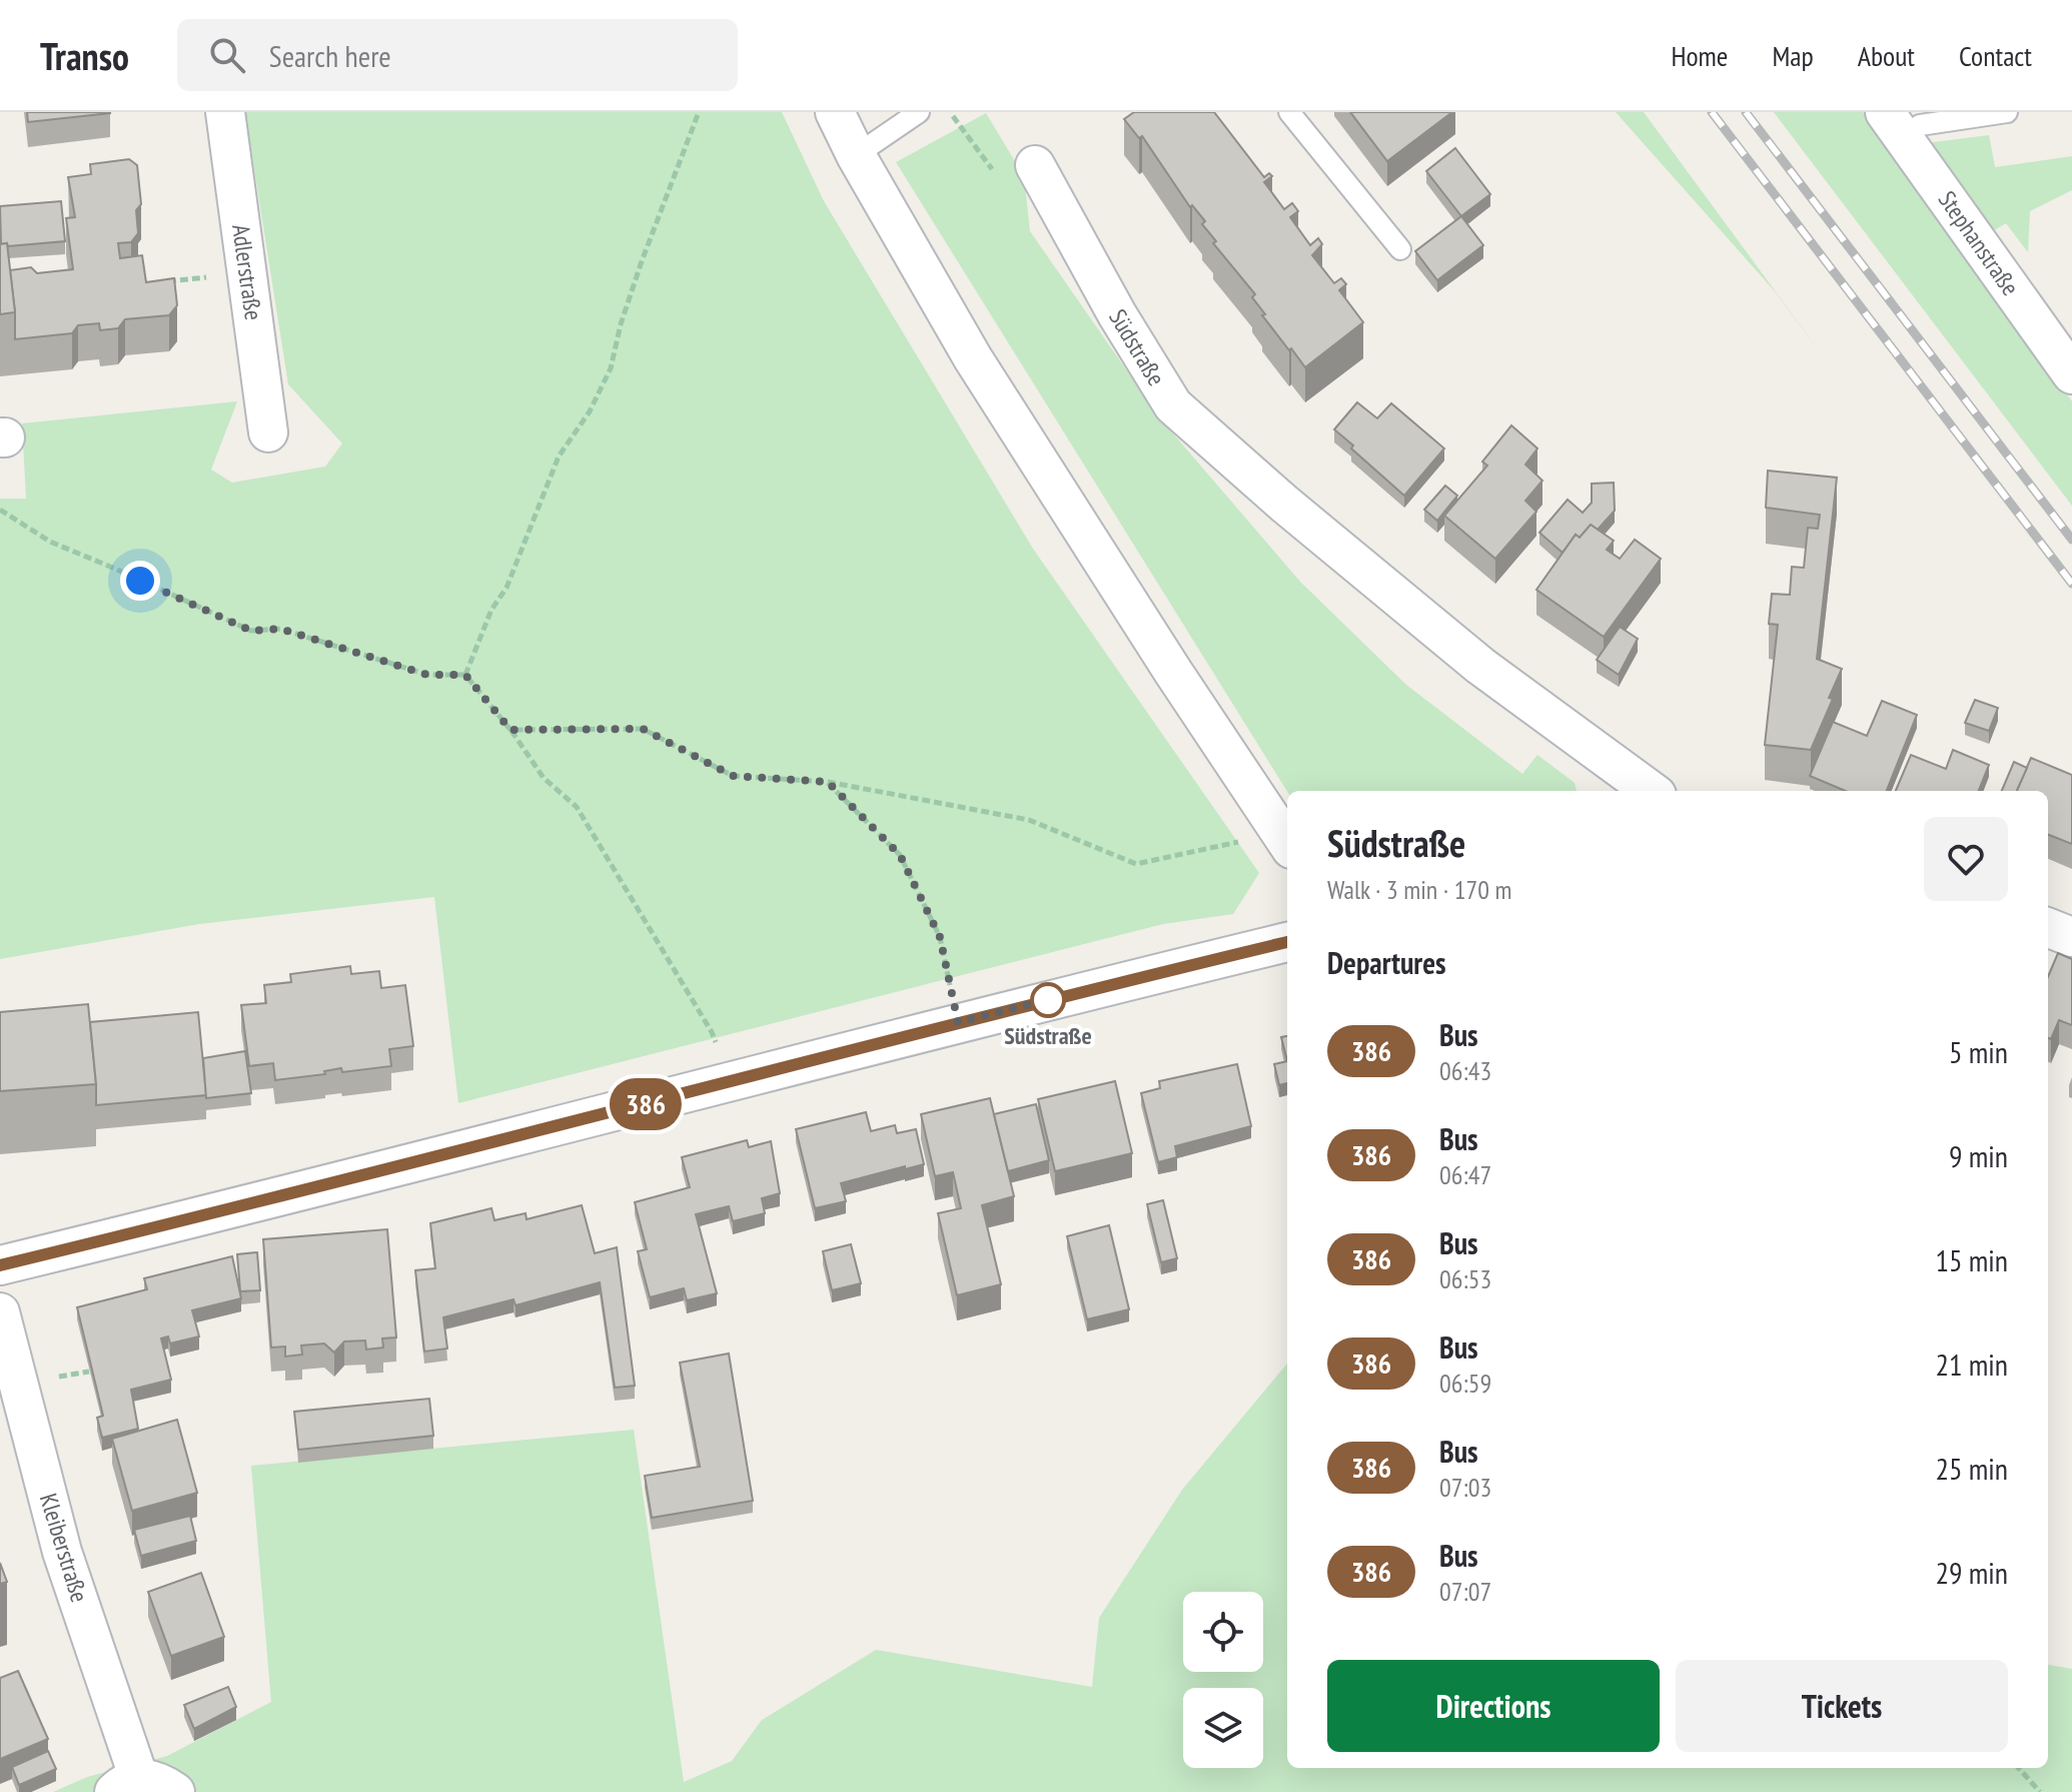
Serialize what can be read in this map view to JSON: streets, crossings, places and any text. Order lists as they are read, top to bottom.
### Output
{
  "streets": {
    "street": [
      "Stephanstraße",
      "Adlerstraße",
      "Südstraße",
      "Kleiberstraße"
    ]
  },
  "places": ["Südstraße"],
  "lines": ["bus line 386"],
  "page": {
    "header": "Transo",
    "search": "Search here",
    "nav": [
      "Home",
      "Map",
      "About",
      "Contact"
    ],
    "on_map": "386",
    "heading": [
      ["Südstraße", "Walk · 3 min · 170 m"],
      "Departures"
    ],
    "list": [
      {
        "mark": "386",
        "name": "Bus",
        "note": "06:43",
        "value": "5 min"
      },
      {
        "mark": "386",
        "name": "Bus",
        "note": "06:47",
        "value": "9 min"
      },
      {
        "mark": "386",
        "name": "Bus",
        "note": "06:53",
        "value": "15 min"
      },
      {
        "mark": "386",
        "name": "Bus",
        "note": "06:59",
        "value": "21 min"
      },
      {
        "mark": "386",
        "name": "Bus",
        "note": "07:03",
        "value": "25 min"
      },
      {
        "mark": "386",
        "name": "Bus",
        "note": "07:07",
        "value": "29 min"
      }
    ],
    "buttons": ["Directions", "Tickets"]
  }
}
